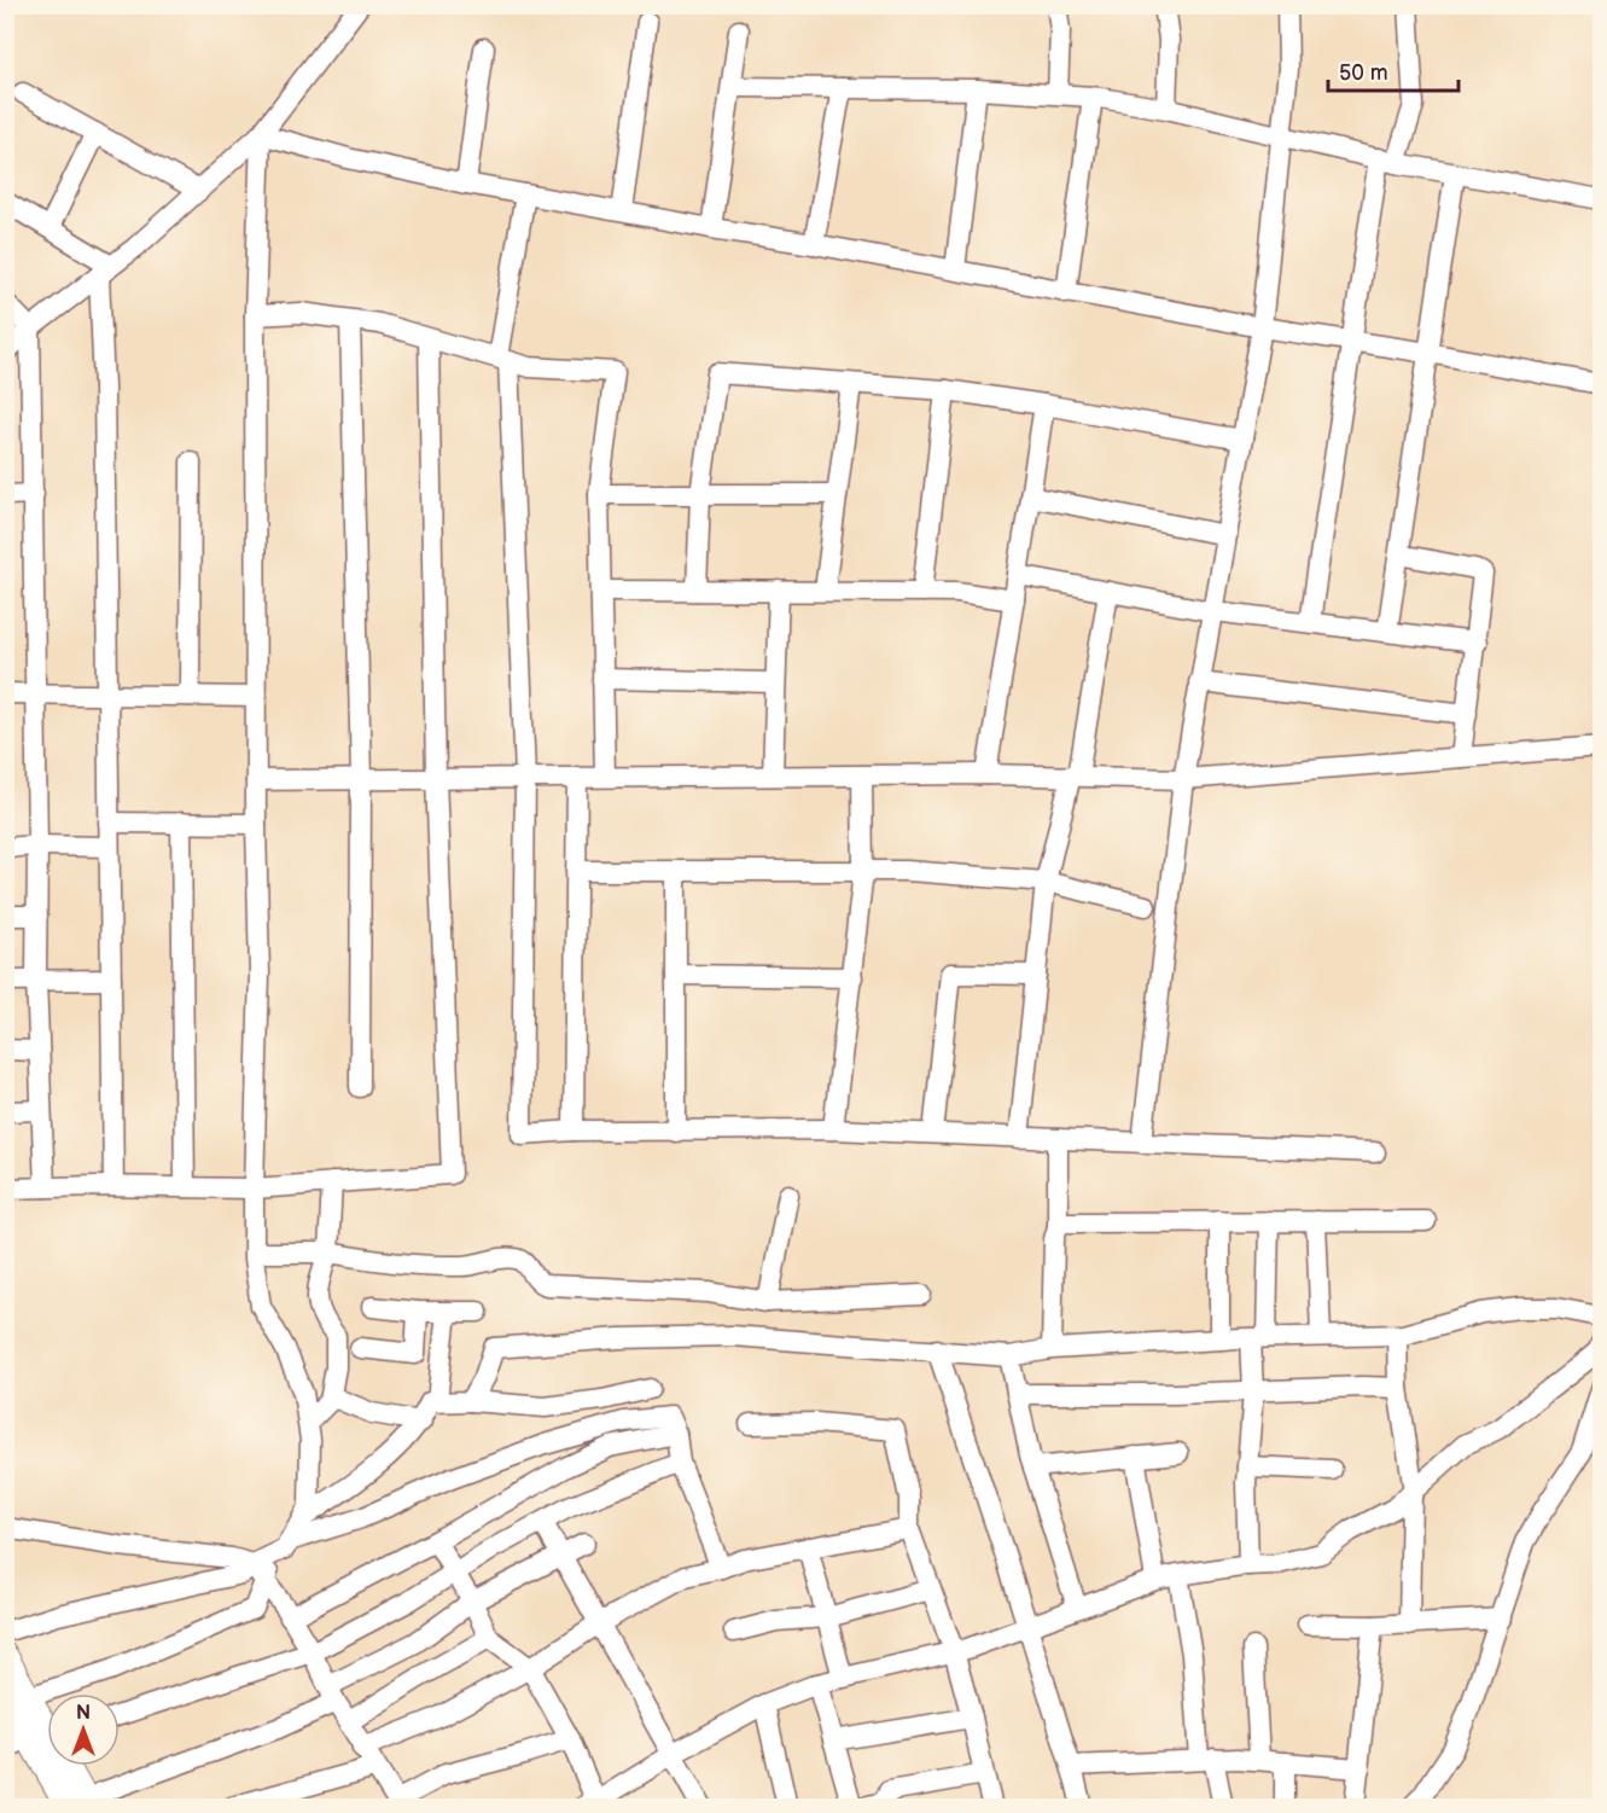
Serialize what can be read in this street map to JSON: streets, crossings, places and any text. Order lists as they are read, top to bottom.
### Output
{
  "scale_bar": "50 m",
  "north": "top"
}
